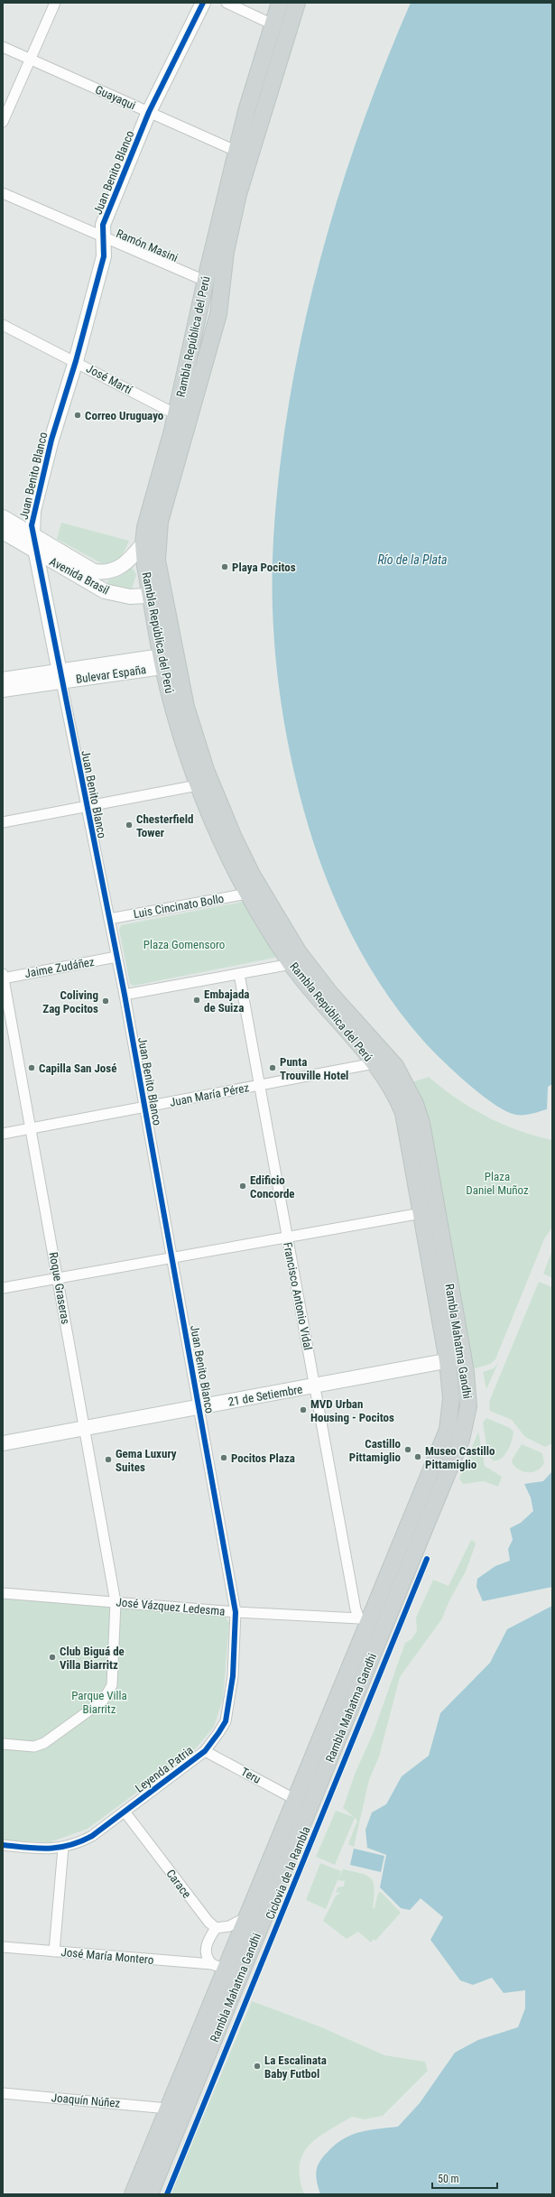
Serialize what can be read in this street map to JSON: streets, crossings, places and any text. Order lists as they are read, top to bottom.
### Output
{
  "streets": {
    "main road": ["Rambla República del Perú", "Rambla Mahatma Gandhi"],
    "street": [
      "Guayaqui",
      "Juan Benito Blanco",
      "Ramón Masini",
      "José Martí",
      "Avenida Brasil",
      "Bulevar España",
      "Luis Cincinato Bollo",
      "Jaime Zudáñez",
      "Juan María Pérez",
      "Roque Graseras",
      "Francisco Antonio Vidal",
      "21 de Setiembre",
      "José Vázquez Ledesma",
      "Leyenda Patria",
      "Teru",
      "Carace",
      "José María Montero",
      "Joaquín Núñez"
    ],
    "cycle path": ["Ciclovia de la Rambla"]
  },
  "crossings": [
    ["Guayaqui", "Juan Benito Blanco"],
    ["Guayaqui", "Rambla República del Perú"],
    ["Juan Benito Blanco", "Ramón Masini"],
    ["Juan Benito Blanco", "José Martí"],
    ["Juan Benito Blanco", "Avenida Brasil"],
    ["Juan Benito Blanco", "Bulevar España"],
    ["Juan Benito Blanco", "Luis Cincinato Bollo"],
    ["Juan Benito Blanco", "Jaime Zudáñez"],
    ["Juan Benito Blanco", "Juan María Pérez"],
    ["Juan Benito Blanco", "21 de Setiembre"],
    ["Juan Benito Blanco", "José Vázquez Ledesma"],
    ["Juan Benito Blanco", "Leyenda Patria"],
    ["Ramón Masini", "Rambla República del Perú"],
    ["Rambla República del Perú", "José Martí"],
    ["Rambla República del Perú", "Avenida Brasil"],
    ["Rambla República del Perú", "Bulevar España"],
    ["Rambla República del Perú", "Luis Cincinato Bollo"],
    ["Rambla República del Perú", "Juan María Pérez"],
    ["Rambla República del Perú", "Rambla Mahatma Gandhi"],
    ["Jaime Zudáñez", "Roque Graseras"],
    ["Juan María Pérez", "Roque Graseras"],
    ["Juan María Pérez", "Francisco Antonio Vidal"],
    ["Roque Graseras", "21 de Setiembre"],
    ["Roque Graseras", "José Vázquez Ledesma"],
    ["Francisco Antonio Vidal", "Rambla Mahatma Gandhi"],
    ["Francisco Antonio Vidal", "21 de Setiembre"],
    ["Francisco Antonio Vidal", "José Vázquez Ledesma"],
    ["Rambla Mahatma Gandhi", "21 de Setiembre"],
    ["Rambla Mahatma Gandhi", "José Vázquez Ledesma"],
    ["Rambla Mahatma Gandhi", "Teru"],
    ["Rambla Mahatma Gandhi", "José María Montero"],
    ["Rambla Mahatma Gandhi", "Joaquín Núñez"],
    ["José Vázquez Ledesma", "Leyenda Patria"],
    ["Leyenda Patria", "Teru"],
    ["Leyenda Patria", "Carace"]
  ],
  "water": ["Río de la Plata"],
  "parks": ["Plaza Gomensoro", "Plaza Daniel Muñoz", "Parque Villa Biarritz"],
  "places": [
    "Correo Uruguayo",
    "Playa Pocitos",
    "Chesterfield Tower",
    "Embajada de Suiza",
    "Coliving Zag Pocitos",
    "Capilla San José",
    "Punta Trouville Hotel",
    "Edificio Concorde",
    "MVD Urban Housing - Pocitos",
    "Castillo Pittamiglio",
    "Museo Castillo Pittamiglio",
    "Pocitos Plaza",
    "Gema Luxury Suites",
    "Club Biguá de Villa Biarritz",
    "La Escalinata Baby Futbol"
  ],
  "scale_bar": "50 m"
}
